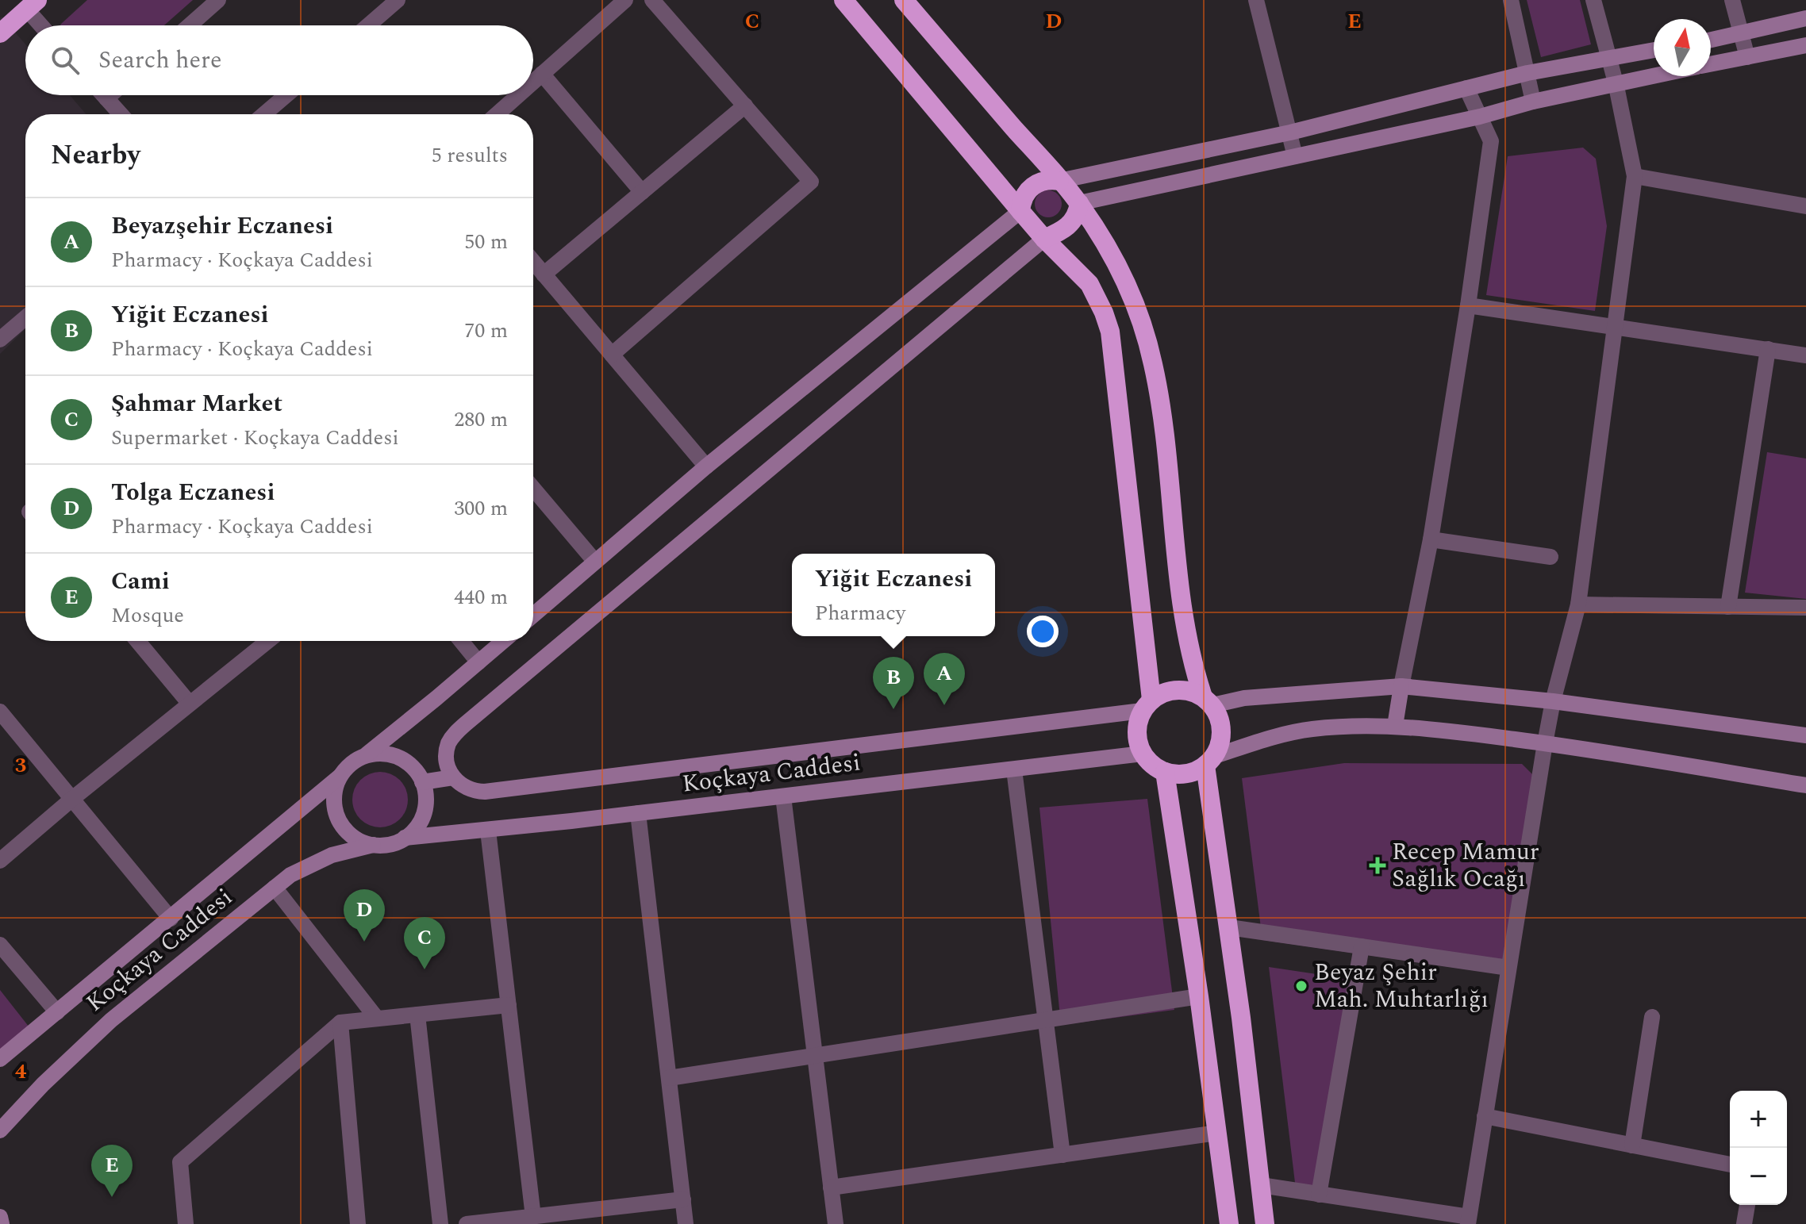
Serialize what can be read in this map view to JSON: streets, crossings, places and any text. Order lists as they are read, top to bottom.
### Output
{
  "streets": {
    "main road": ["Koçkaya Caddesi"]
  },
  "places": {
    "health": ["Recep Mamur Sağlık Ocağı"],
    "other": ["Beyaz Şehir Mah. Muhtarlığı"]
  },
  "north": "top",
  "page": {
    "search": "Search here",
    "heading": ["Nearby", "5 results"],
    "list": [
      {
        "mark": "A",
        "name": "Beyazşehir Eczanesi",
        "note": "Pharmacy · Koçkaya Caddesi",
        "value": "50 m"
      },
      {
        "mark": "B",
        "name": "Yiğit Eczanesi",
        "note": "Pharmacy · Koçkaya Caddesi",
        "value": "70 m"
      },
      {
        "mark": "C",
        "name": "Şahmar Market",
        "note": "Supermarket · Koçkaya Caddesi",
        "value": "280 m"
      },
      {
        "mark": "D",
        "name": "Tolga Eczanesi",
        "note": "Pharmacy · Koçkaya Caddesi",
        "value": "300 m"
      },
      {
        "mark": "E",
        "name": "Cami",
        "note": "Mosque",
        "value": "440 m"
      }
    ],
    "popup": ["Yiğit Eczanesi", "Pharmacy"],
    "pins": [
      "A",
      "B",
      "D",
      "C",
      "E"
    ],
    "map_buttons": ["+", "−"]
  },
  "grid": {
    "columns": ["C", "D", "E"],
    "rows": ["3", "4"]
  }
}
